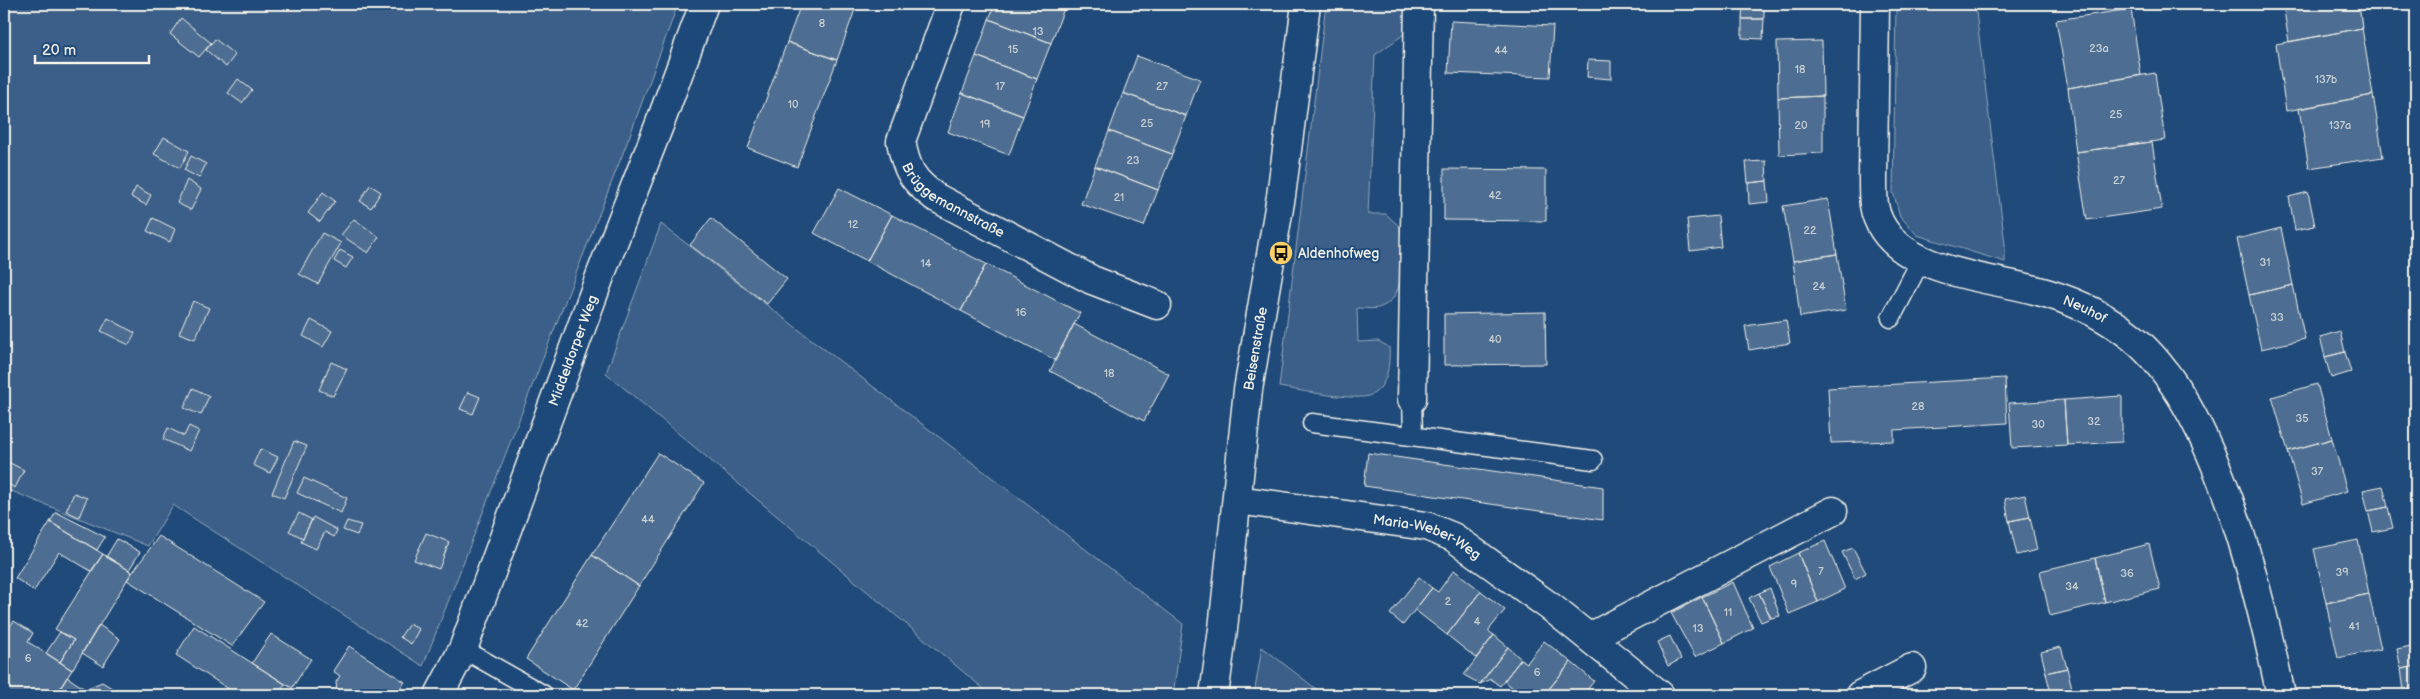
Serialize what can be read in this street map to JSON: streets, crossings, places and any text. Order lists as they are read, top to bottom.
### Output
{
  "streets": {
    "street": [
      "Brüggemannstraße",
      "Neuhof",
      "Beisenstraße",
      "Middeldorper Weg",
      "Maria-Weber-Weg"
    ]
  },
  "crossings": [
    ["Beisenstraße", "Maria-Weber-Weg"]
  ],
  "places": {
    "bus stop": ["Aldenhofweg"]
  },
  "house_numbers": [
    "8",
    "13",
    "23a",
    "15",
    "44",
    "18",
    "137b",
    "17",
    "27",
    "10",
    "25",
    "25",
    "19",
    "20",
    "137a",
    "23",
    "27",
    "42",
    "21",
    "12",
    "22",
    "31",
    "14",
    "24",
    "16",
    "33",
    "40",
    "18",
    "28",
    "35",
    "32",
    "30",
    "37",
    "44",
    "7",
    "39",
    "36",
    "9",
    "34",
    "2",
    "11",
    "4",
    "42",
    "41",
    "13",
    "6",
    "6"
  ],
  "scale_bar": "20 m"
}
